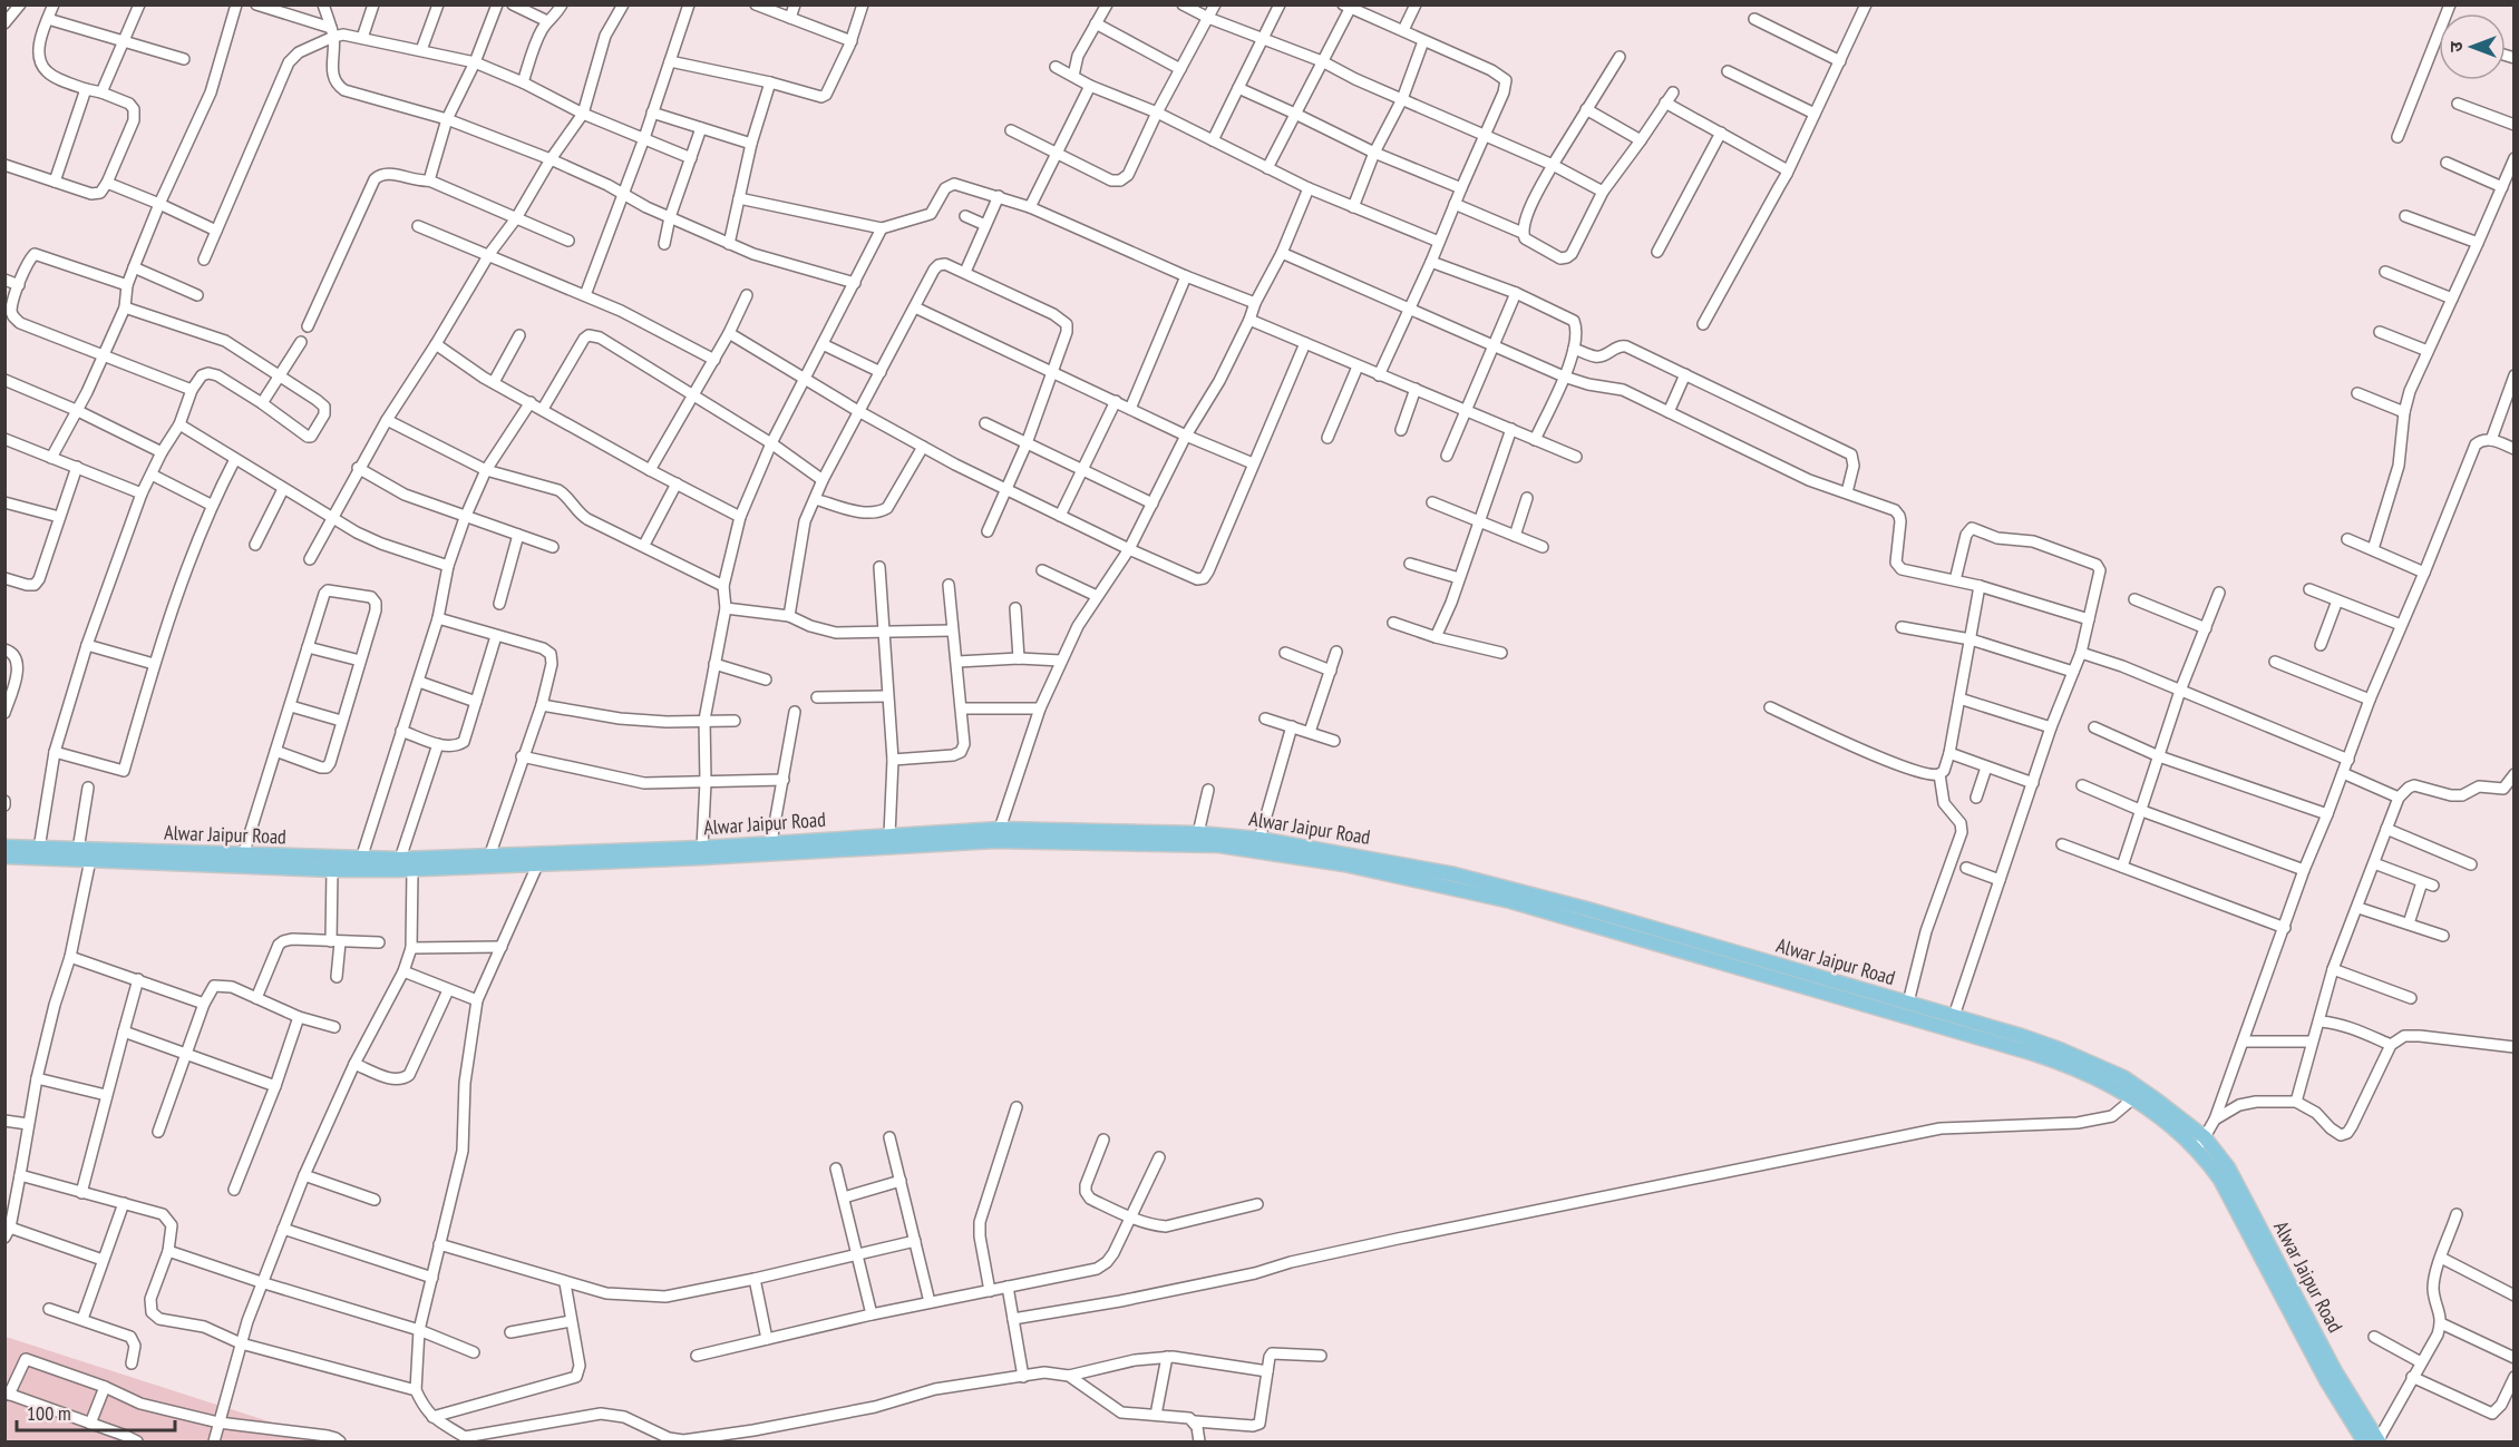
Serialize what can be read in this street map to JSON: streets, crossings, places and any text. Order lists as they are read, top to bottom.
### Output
{
  "streets": {
    "main road": ["Alwar Jaipur Road"]
  },
  "scale_bar": "100 m",
  "north": "left"
}
